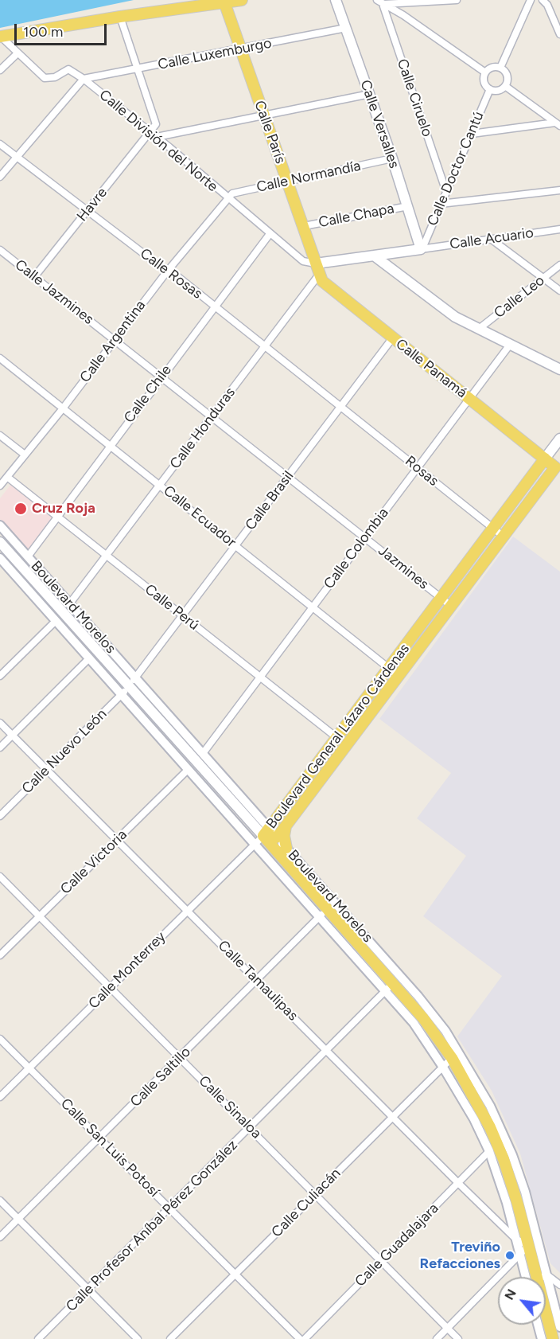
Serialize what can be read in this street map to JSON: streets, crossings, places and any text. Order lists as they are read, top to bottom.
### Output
{
  "streets": {
    "main road": [
      "Calle Versalles",
      "Calle París",
      "Calle Acuario",
      "Calle Panamá",
      "Boulevard Morelos",
      "Boulevard General Lázaro Cárdenas"
    ],
    "street": [
      "Calle Luxemburgo",
      "Calle Ciruelo",
      "Calle División del Norte",
      "Calle Doctor Cantú",
      "Calle Normandía",
      "Havre",
      "Calle Chapa",
      "Calle Rosas",
      "Calle Jazmines",
      "Calle Leo",
      "Calle Argentina",
      "Calle Chile",
      "Calle Honduras",
      "Rosas",
      "Calle Brasil",
      "Calle Ecuador",
      "Calle Colombia",
      "Jazmines",
      "Calle Perú",
      "Calle Nuevo León",
      "Calle Victoria",
      "Calle Monterrey",
      "Calle Tamaulipas",
      "Calle Saltillo",
      "Calle Sinaloa",
      "Calle San Luis Potosí",
      "Calle Culiacán",
      "Calle Profesor Aníbal Pérez González",
      "Calle Guadalajara"
    ]
  },
  "crossings": [
    ["Calle Luxemburgo", "Calle Versalles"],
    ["Calle Luxemburgo", "Calle París"],
    ["Calle Luxemburgo", "Calle División del Norte"],
    ["Calle Ciruelo", "Calle Doctor Cantú"],
    ["Calle Versalles", "Calle Doctor Cantú"],
    ["Calle Versalles", "Calle Normandía"],
    ["Calle Versalles", "Calle Chapa"],
    ["Calle Versalles", "Calle Acuario"],
    ["Calle París", "Calle División del Norte"],
    ["Calle París", "Calle Normandía"],
    ["Calle París", "Calle Chapa"],
    ["Calle París", "Calle Acuario"],
    ["Calle París", "Calle Panamá"],
    ["Calle París", "Calle Honduras"],
    ["Calle División del Norte", "Calle Normandía"],
    ["Calle División del Norte", "Havre"],
    ["Calle División del Norte", "Calle Acuario"],
    ["Calle División del Norte", "Calle Argentina"],
    ["Calle División del Norte", "Calle Panamá"],
    ["Calle División del Norte", "Calle Chile"],
    ["Calle División del Norte", "Calle Honduras"],
    ["Calle Doctor Cantú", "Calle Acuario"],
    ["Calle Normandía", "Calle Argentina"],
    ["Havre", "Calle Rosas"],
    ["Havre", "Calle Jazmines"],
    ["Calle Acuario", "Calle Panamá"],
    ["Calle Acuario", "Calle Honduras"],
    ["Calle Rosas", "Calle Argentina"],
    ["Calle Rosas", "Calle Chile"],
    ["Calle Rosas", "Calle Honduras"],
    ["Calle Rosas", "Rosas"],
    ["Calle Rosas", "Calle Brasil"],
    ["Calle Jazmines", "Calle Argentina"],
    ["Calle Jazmines", "Calle Chile"],
    ["Calle Jazmines", "Calle Honduras"],
    ["Calle Jazmines", "Calle Brasil"],
    ["Calle Jazmines", "Jazmines"],
    ["Calle Argentina", "Calle Ecuador"],
    ["Calle Argentina", "Calle Perú"],
    ["Calle Panamá", "Calle Honduras"],
    ["Calle Panamá", "Calle Brasil"],
    ["Calle Panamá", "Calle Colombia"],
    ["Calle Panamá", "Boulevard General Lázaro Cárdenas"],
    ["Calle Chile", "Calle Ecuador"],
    ["Calle Chile", "Boulevard Morelos"],
    ["Calle Chile", "Calle Perú"],
    ["Calle Honduras", "Calle Ecuador"],
    ["Calle Honduras", "Boulevard Morelos"],
    ["Calle Honduras", "Calle Perú"],
    ["Rosas", "Calle Brasil"],
    ["Rosas", "Calle Colombia"],
    ["Rosas", "Boulevard General Lázaro Cárdenas"],
    ["Calle Brasil", "Calle Ecuador"],
    ["Calle Brasil", "Jazmines"],
    ["Calle Brasil", "Boulevard Morelos"],
    ["Calle Brasil", "Calle Perú"],
    ["Calle Brasil", "Calle Nuevo León"],
    ["Calle Ecuador", "Calle Colombia"],
    ["Calle Ecuador", "Boulevard General Lázaro Cárdenas"],
    ["Calle Colombia", "Jazmines"],
    ["Calle Colombia", "Boulevard Morelos"],
    ["Calle Colombia", "Calle Perú"],
    ["Jazmines", "Boulevard General Lázaro Cárdenas"],
    ["Boulevard Morelos", "Boulevard General Lázaro Cárdenas"],
    ["Boulevard Morelos", "Calle Nuevo León"],
    ["Boulevard Morelos", "Calle Victoria"],
    ["Boulevard Morelos", "Calle Monterrey"],
    ["Boulevard Morelos", "Calle Tamaulipas"],
    ["Boulevard Morelos", "Calle Saltillo"],
    ["Boulevard Morelos", "Calle Culiacán"],
    ["Boulevard Morelos", "Calle Profesor Aníbal Pérez González"],
    ["Boulevard Morelos", "Calle Guadalajara"],
    ["Calle Perú", "Boulevard General Lázaro Cárdenas"],
    ["Boulevard General Lázaro Cárdenas", "Calle Monterrey"],
    ["Calle Nuevo León", "Calle Tamaulipas"],
    ["Calle Victoria", "Calle Tamaulipas"],
    ["Calle Victoria", "Calle Sinaloa"],
    ["Calle Monterrey", "Calle Tamaulipas"],
    ["Calle Monterrey", "Calle Sinaloa"],
    ["Calle Monterrey", "Calle San Luis Potosí"],
    ["Calle Tamaulipas", "Calle Saltillo"],
    ["Calle Tamaulipas", "Calle Culiacán"],
    ["Calle Tamaulipas", "Calle Profesor Aníbal Pérez González"],
    ["Calle Tamaulipas", "Calle Guadalajara"],
    ["Calle Saltillo", "Calle Sinaloa"],
    ["Calle Saltillo", "Calle San Luis Potosí"],
    ["Calle Sinaloa", "Calle Culiacán"],
    ["Calle Sinaloa", "Calle Profesor Aníbal Pérez González"],
    ["Calle Sinaloa", "Calle Guadalajara"],
    ["Calle San Luis Potosí", "Calle Culiacán"],
    ["Calle San Luis Potosí", "Calle Profesor Aníbal Pérez González"]
  ],
  "places": ["Cruz Roja", "Treviño Refacciones"],
  "scale_bar": "100 m",
  "north": "top left"
}
